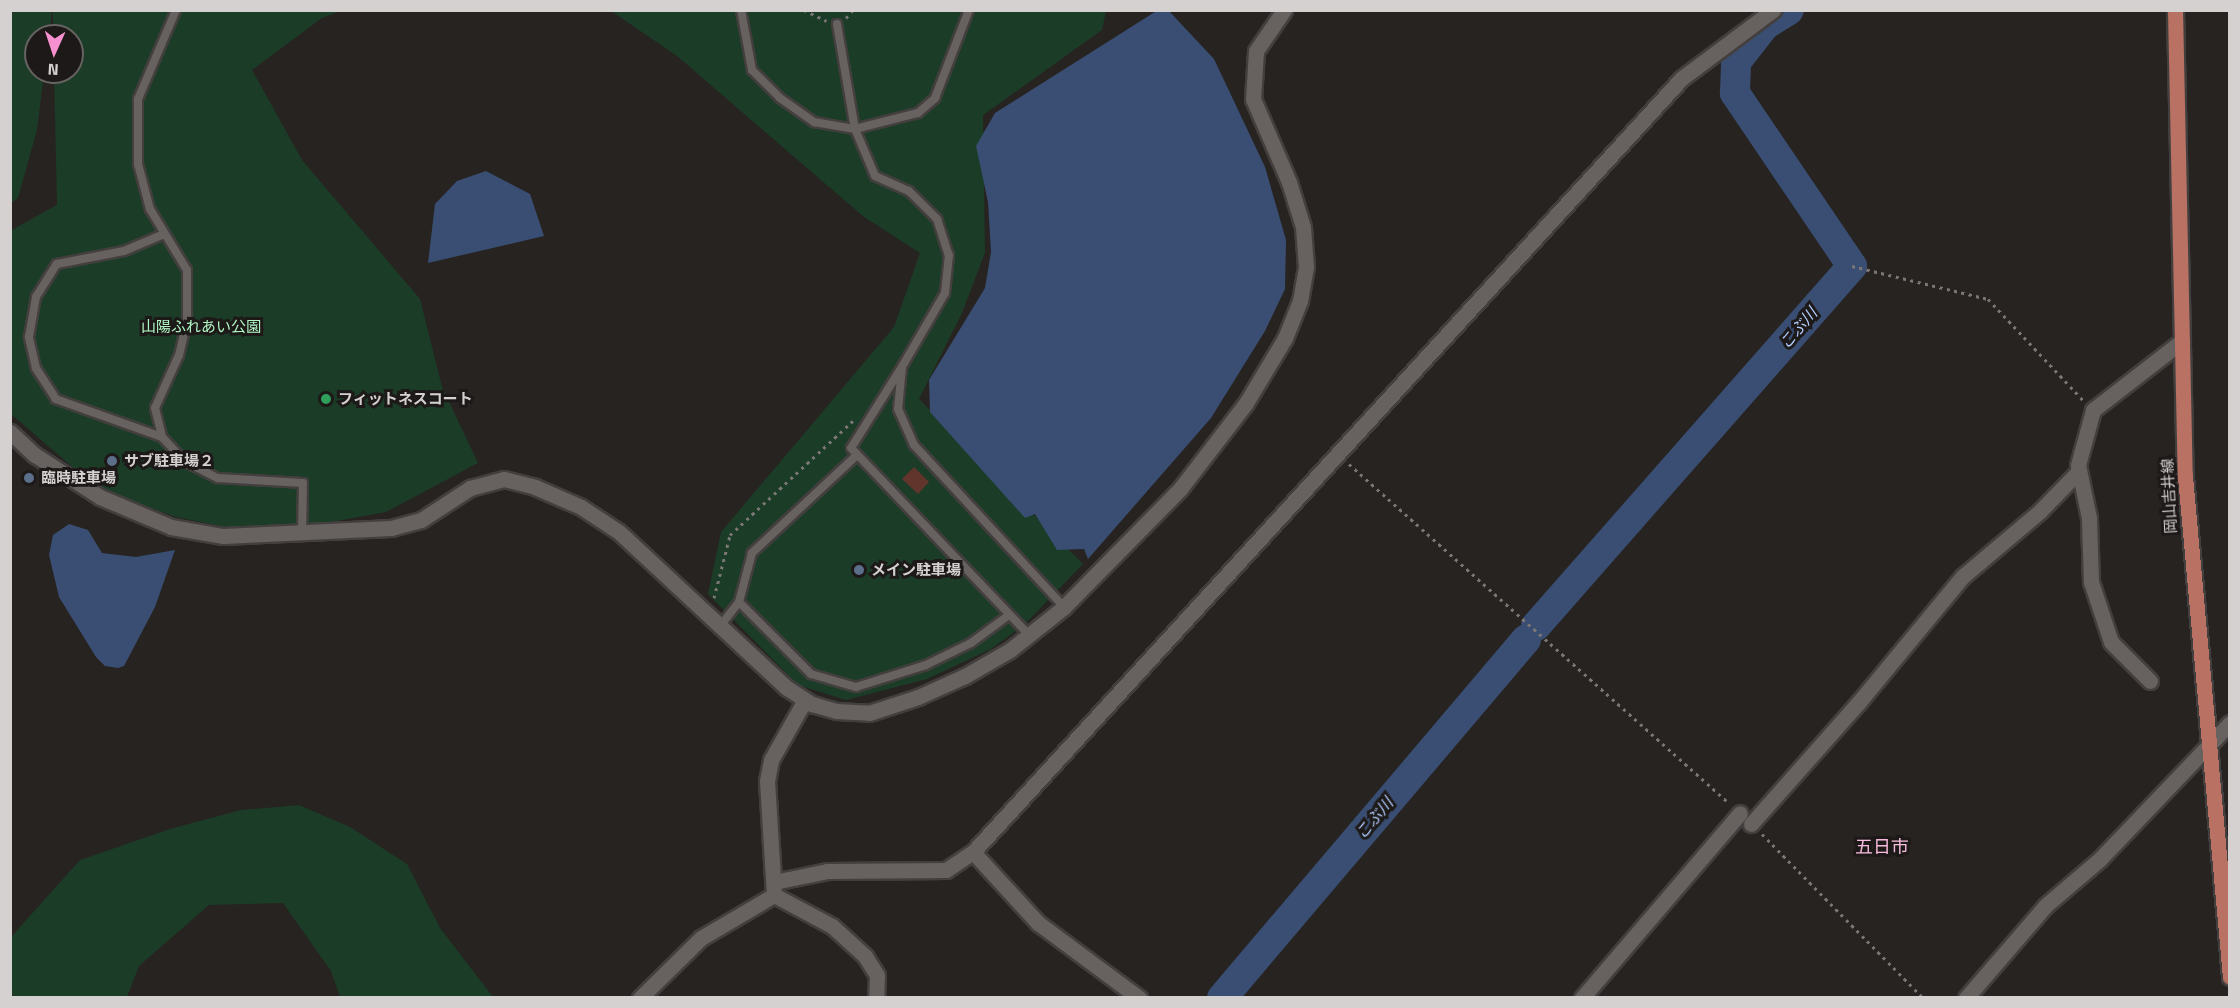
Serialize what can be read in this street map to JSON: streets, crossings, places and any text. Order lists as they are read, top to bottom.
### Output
{
  "streets": {
    "main road": ["岡山吉井線"]
  },
  "districts": ["五日市"],
  "water": ["こぶ川"],
  "parks": ["山陽ふれあい公園"],
  "places": [
    "フィットネスコート",
    "サブ駐車場２",
    "臨時駐車場",
    "メイン駐車場"
  ],
  "north": "bottom"
}
